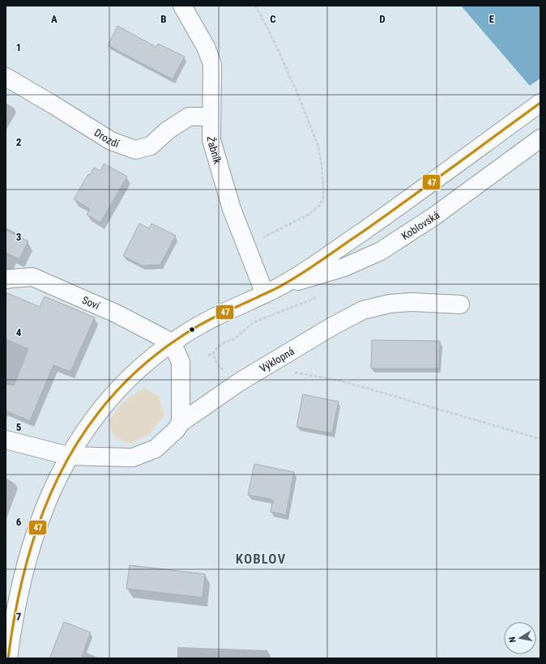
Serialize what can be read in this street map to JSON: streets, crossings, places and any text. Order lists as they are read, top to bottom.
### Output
{
  "streets": {
    "street": [
      "Drozdí",
      "Žabník",
      "Koblovská",
      "Soví",
      "Výklopná"
    ]
  },
  "crossings": [
    ["Drozdí", "Žabník"],
    ["Žabník", "Koblovská"],
    ["Koblovská", "Soví"],
    ["Koblovská", "Výklopná"]
  ],
  "districts": ["KOBLOV"],
  "lines": ["transit line 47"],
  "north": "left",
  "grid": {
    "columns": [
      "A",
      "B",
      "C",
      "D",
      "E"
    ],
    "rows": [
      "1",
      "2",
      "3",
      "4",
      "5",
      "6",
      "7"
    ]
  }
}
